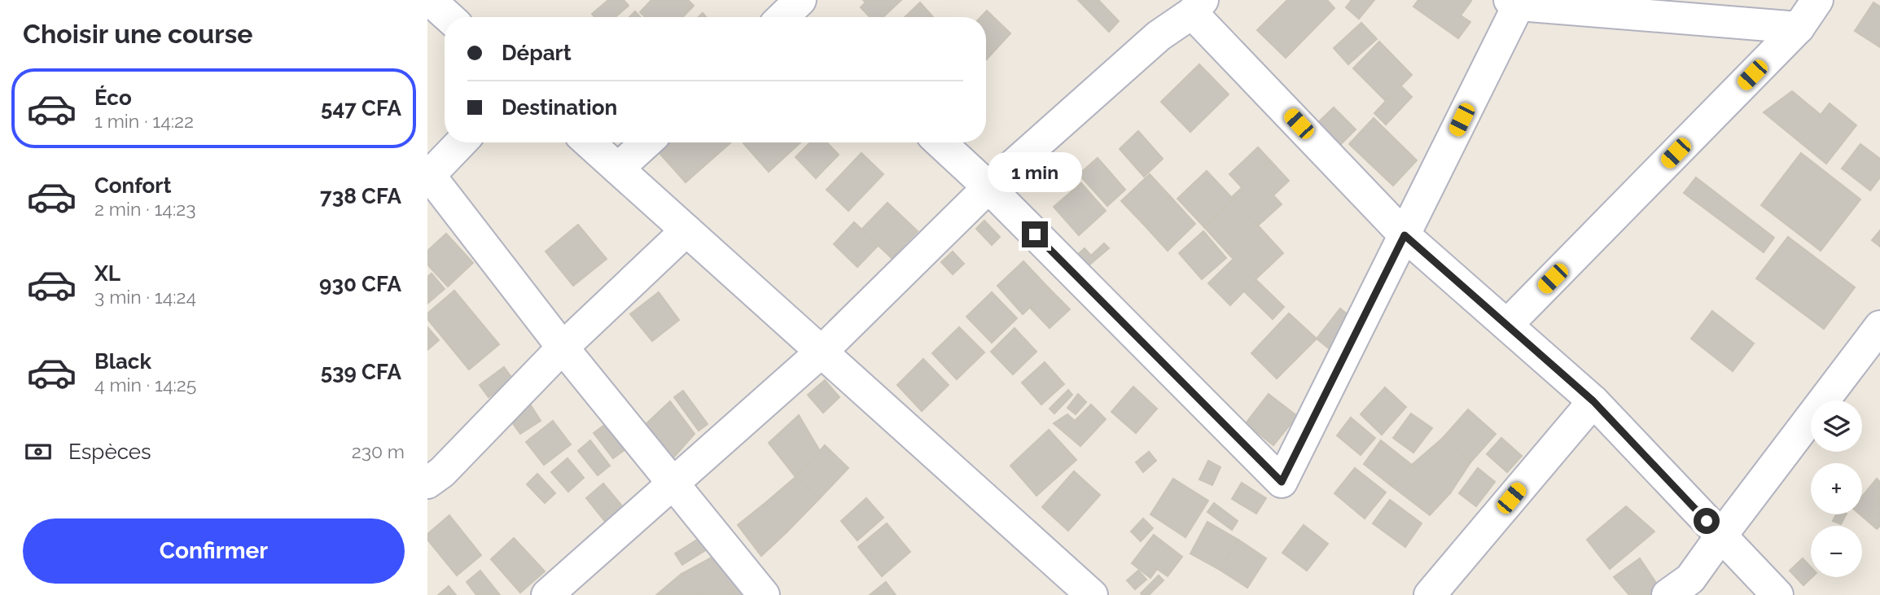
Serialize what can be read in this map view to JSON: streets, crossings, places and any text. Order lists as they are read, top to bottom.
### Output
{
  "page": {
    "heading": "Choisir une course",
    "banner": ["Départ", "Destination"],
    "list": [
      {
        "name": "Éco",
        "note": "1 min · 14:22",
        "value": "547 CFA"
      },
      {
        "name": "Confort",
        "note": "2 min · 14:23",
        "value": "738 CFA"
      },
      {
        "name": "XL",
        "note": "3 min · 14:24",
        "value": "930 CFA"
      },
      {
        "name": "Black",
        "note": "4 min · 14:25",
        "value": "539 CFA"
      }
    ],
    "bubble": "1 min",
    "map_buttons": ["+", "−"],
    "pay": ["Espèces", "230 m"],
    "buttons": "Confirmer"
  }
}
